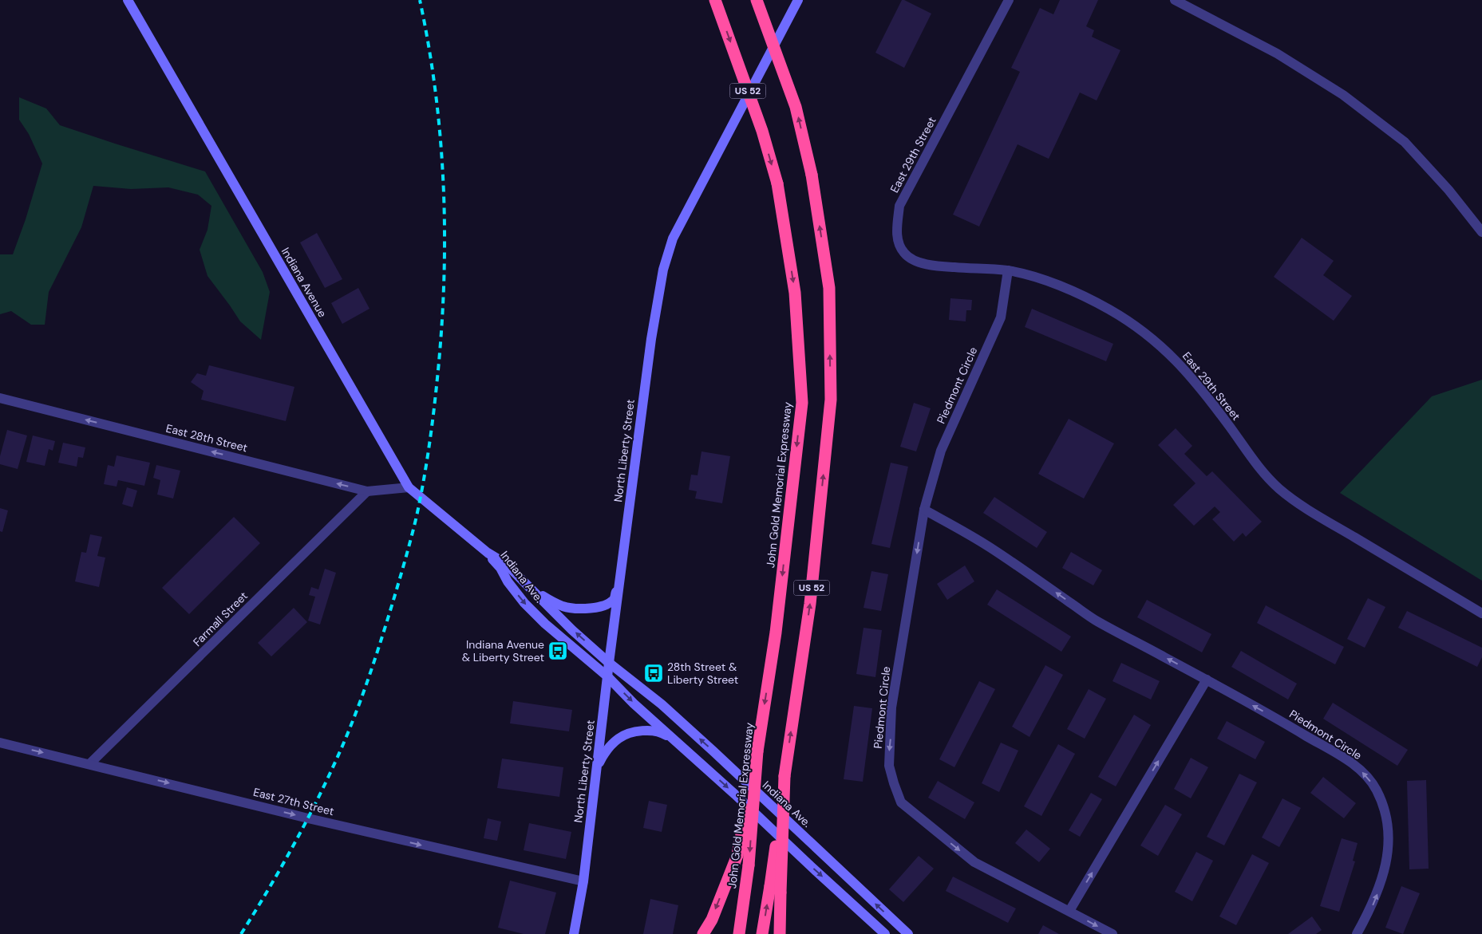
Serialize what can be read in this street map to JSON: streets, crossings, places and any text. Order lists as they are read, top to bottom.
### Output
{
  "streets": {
    "highway": ["US 52", "John Gold Memorial Expressway"],
    "main road": ["Indiana Avenue", "North Liberty Street", "Indiana Ave."],
    "street": [
      "East 29th Street",
      "Piedmont Circle",
      "East 28th Street",
      "Farmall Street",
      "East 27th Street"
    ]
  },
  "crossings": [
    ["East 29th Street", "Piedmont Circle"],
    ["Indiana Avenue", "East 28th Street"],
    ["Indiana Avenue", "Indiana Ave."],
    ["East 28th Street", "Farmall Street"],
    ["North Liberty Street", "Indiana Ave."],
    ["North Liberty Street", "East 27th Street"],
    ["Farmall Street", "East 27th Street"]
  ],
  "one_way": ["East 28th Street", "East 27th Street"],
  "places": {
    "bus stop": ["Indiana Avenue & Liberty Street", "28th Street & Liberty Street"]
  }
}
